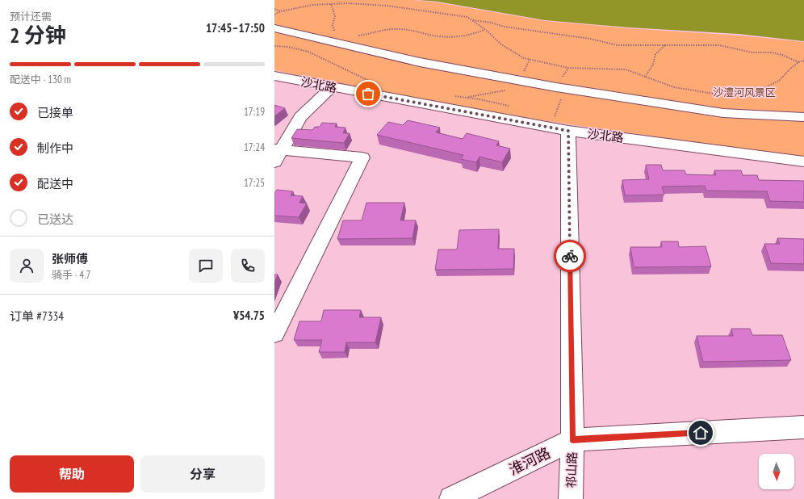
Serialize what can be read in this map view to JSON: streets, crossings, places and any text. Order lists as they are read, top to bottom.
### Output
{
  "streets": {
    "street": ["沙北路", "淮河路", "祁山路"]
  },
  "crossings": [
    ["沙北路", "祁山路"],
    ["淮河路", "祁山路"]
  ],
  "parks": ["沙澧河风景区"],
  "north": "bottom",
  "page": {
    "heading": ["2 分钟", "预计还需", "17:45–17:50"],
    "panel": [
      "张师傅",
      "骑手 · 4.7",
      "订单 #7334",
      "¥54.75"
    ],
    "bar": "配送中 · 130 m",
    "list": [
      ["已接单", "17:19"],
      ["制作中", "17:24"],
      ["配送中", "17:25"],
      "已送达"
    ],
    "buttons": ["帮助", "分享"]
  }
}
